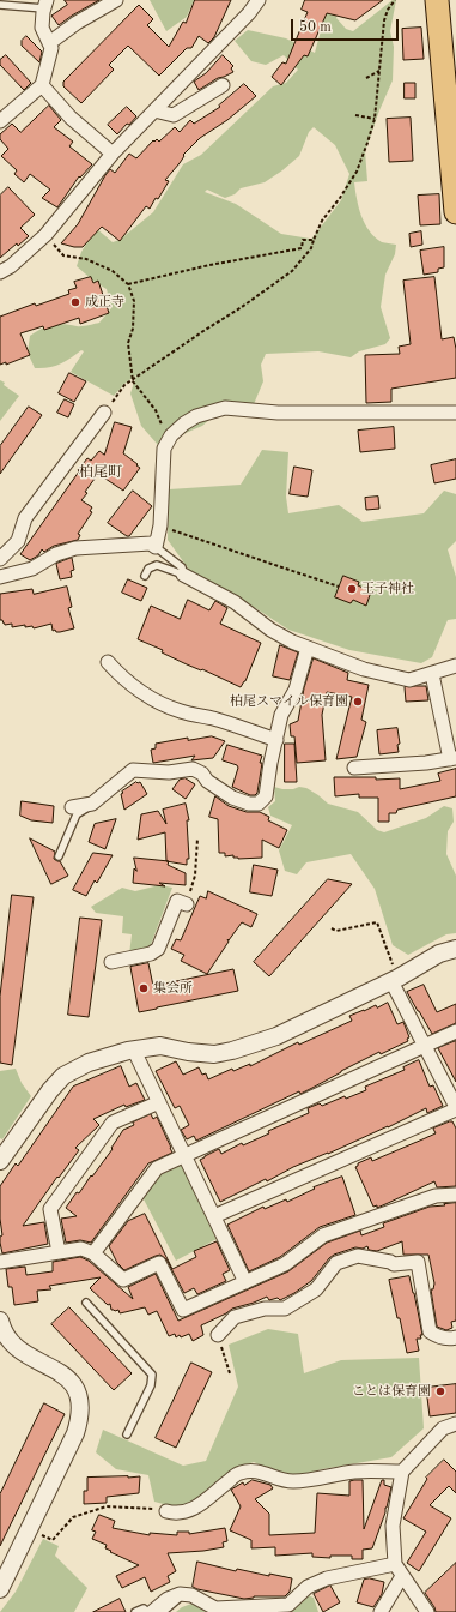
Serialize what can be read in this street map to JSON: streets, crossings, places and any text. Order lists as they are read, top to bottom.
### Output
{
  "districts": ["柏尾町"],
  "places": [
    "成正寺",
    "王子神社",
    "柏尾スマイル保育園",
    "集会所",
    "ことは保育園"
  ],
  "scale_bar": "50 m"
}
